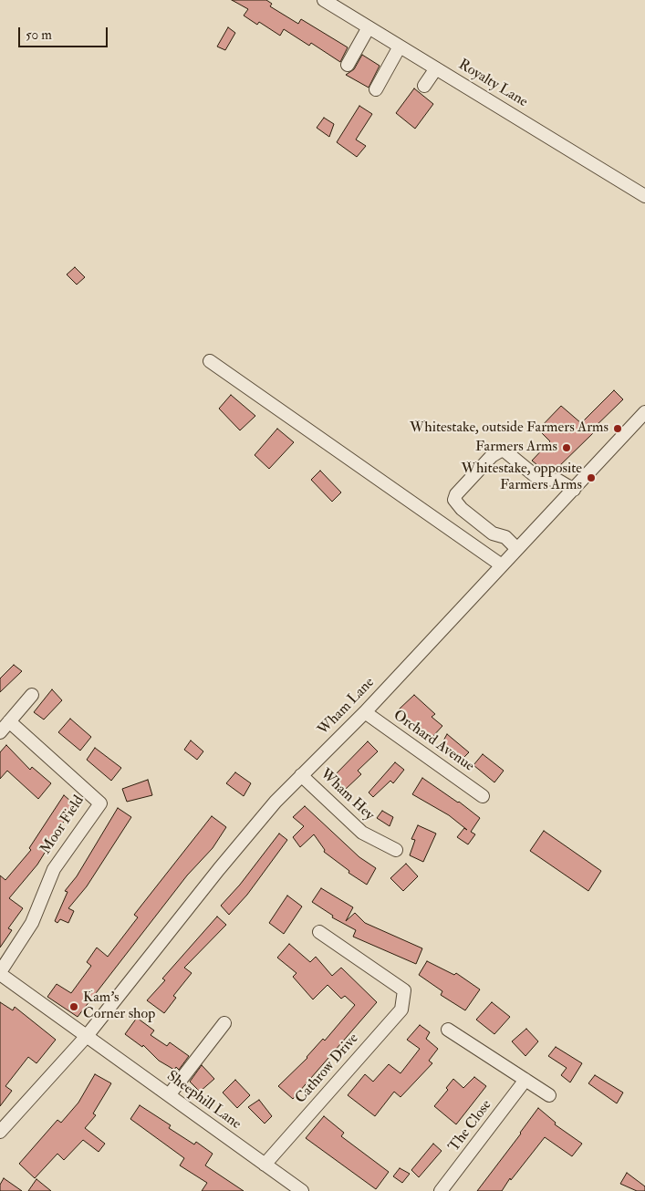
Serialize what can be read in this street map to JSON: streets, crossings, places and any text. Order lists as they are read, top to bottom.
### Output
{
  "streets": {
    "street": [
      "Royalty Lane",
      "Wham Lane",
      "Orchard Avenue",
      "Wham Hey",
      "Moor Field",
      "Cathrow Drive",
      "Sheephill Lane",
      "The Close"
    ]
  },
  "crossings": [
    ["Wham Lane", "Orchard Avenue"],
    ["Wham Lane", "Wham Hey"],
    ["Wham Lane", "Sheephill Lane"],
    ["Moor Field", "Sheephill Lane"],
    ["Cathrow Drive", "Sheephill Lane"]
  ],
  "places": [
    "Whitestake, outside Farmers Arms",
    "Farmers Arms",
    "Whitestake, opposite Farmers Arms",
    "Kam's Corner shop"
  ],
  "scale_bar": "50 m"
}
